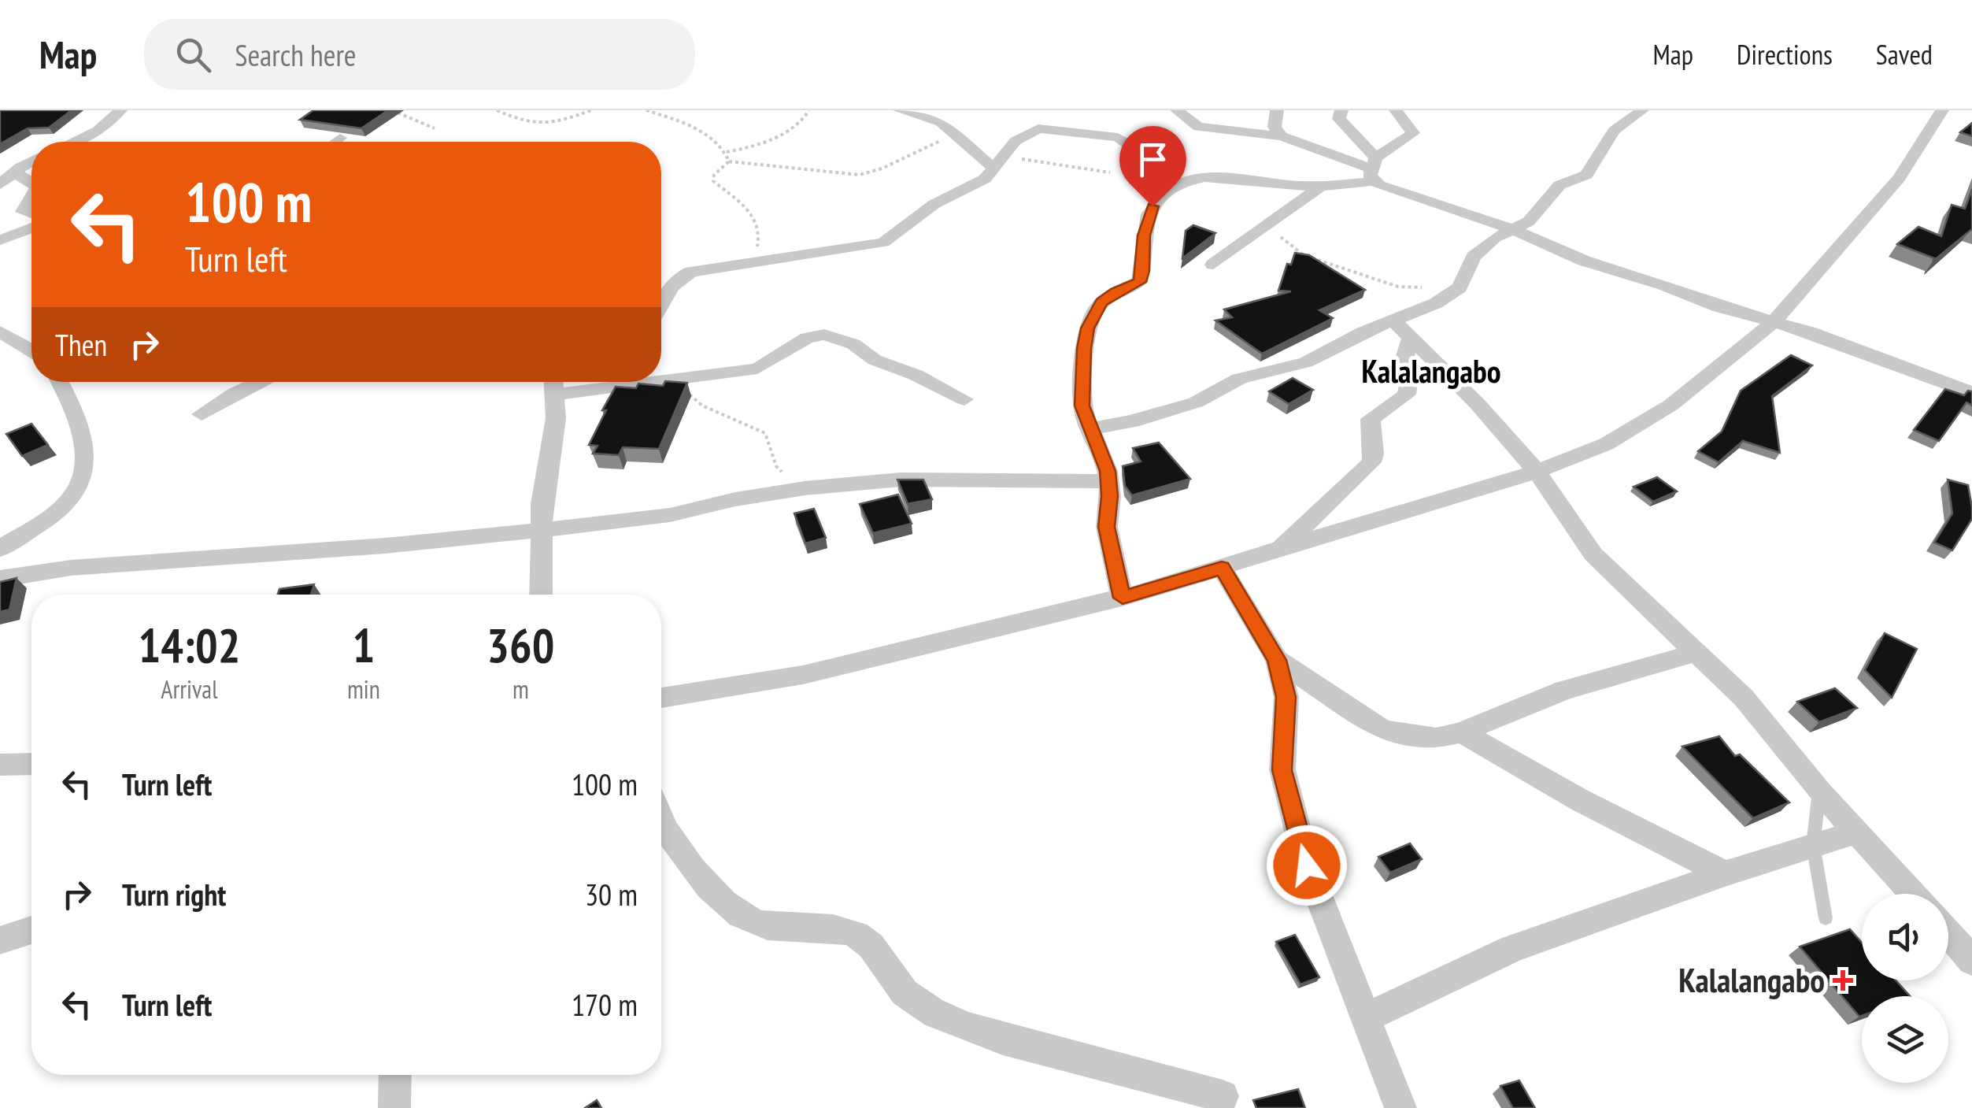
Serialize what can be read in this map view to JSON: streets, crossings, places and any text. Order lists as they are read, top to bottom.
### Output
{
  "districts": ["Kalalangabo"],
  "places": {
    "health": ["Kalalangabo"]
  },
  "page": {
    "header": "Map",
    "search": "Search here",
    "nav": ["Map", "Directions", "Saved"],
    "turn": ["100 m", "Turn left"],
    "then": "Then",
    "eta": [
      "14:02",
      "Arrival",
      "1",
      "min",
      "360",
      "m"
    ],
    "list": [
      {
        "name": "Turn left",
        "value": "100 m"
      },
      {
        "name": "Turn right",
        "value": "30 m"
      },
      {
        "name": "Turn left",
        "value": "170 m"
      }
    ]
  }
}
